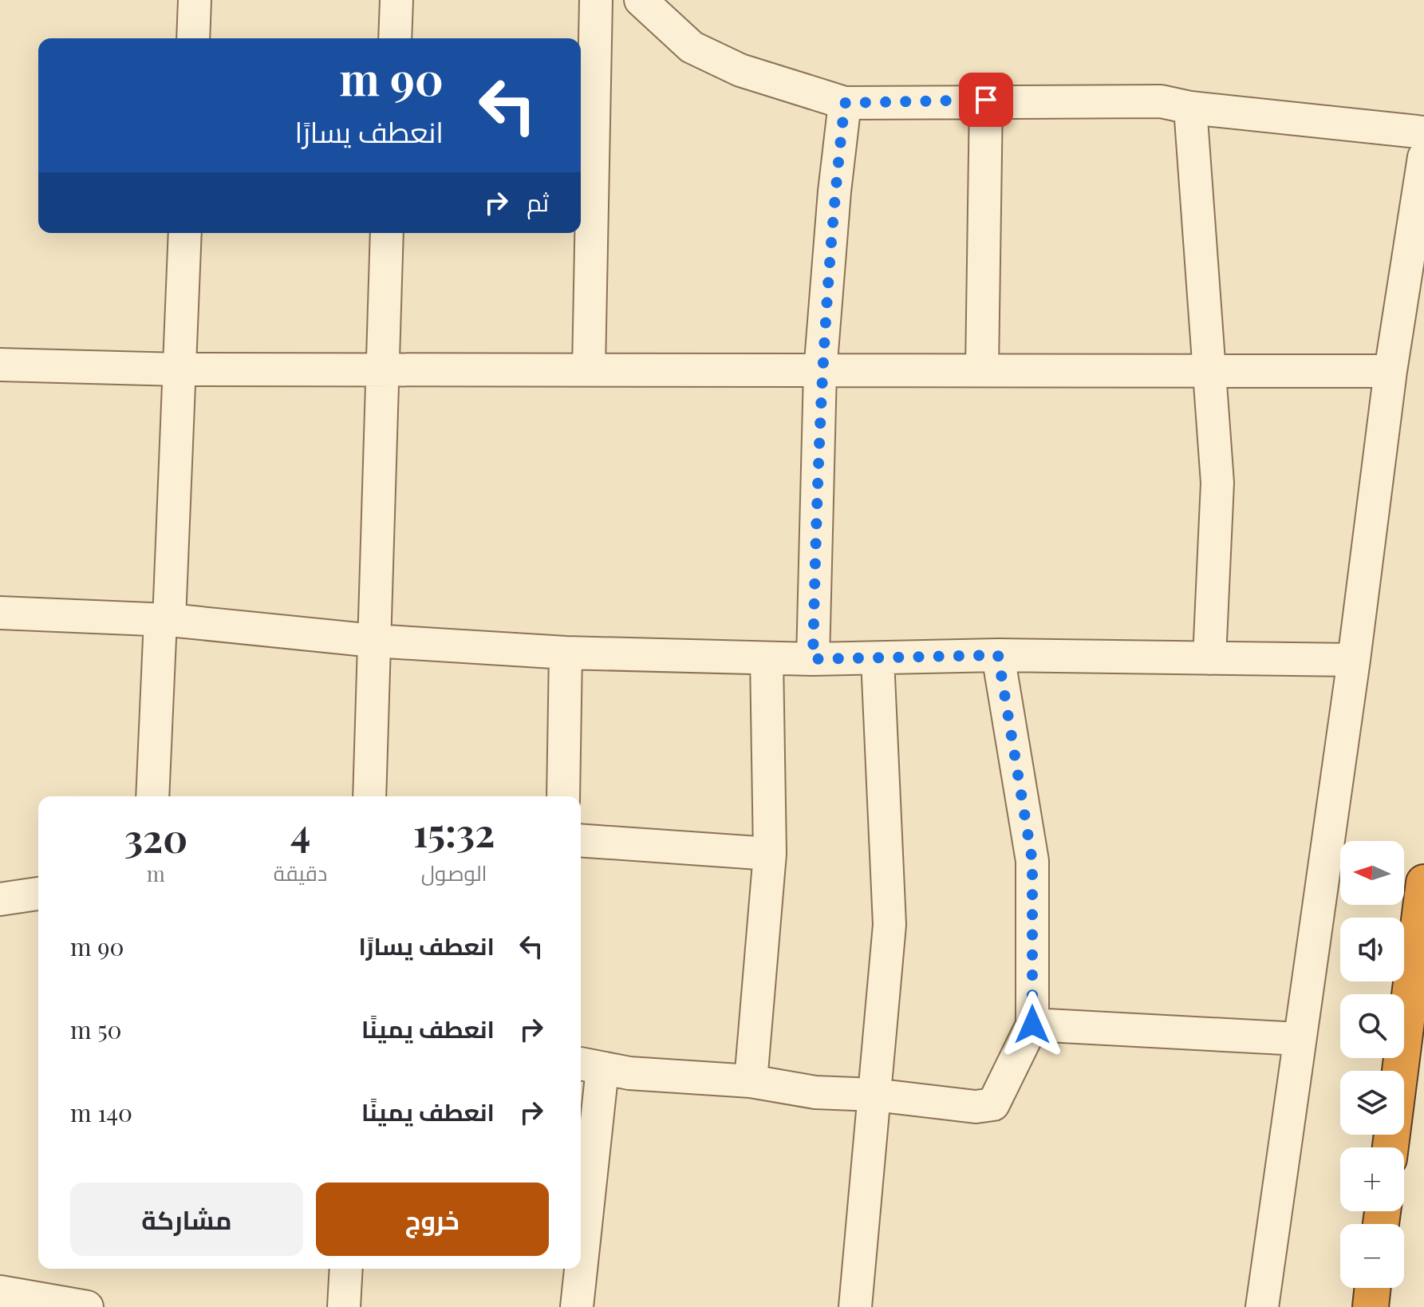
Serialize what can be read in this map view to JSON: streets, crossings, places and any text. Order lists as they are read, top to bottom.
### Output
{
  "north": "left",
  "page": {
    "turn": ["90 m", "انعطف يسارًا"],
    "then": "ثم",
    "eta": [
      "15:32",
      "الوصول",
      "4",
      "دقيقة",
      "320",
      "m"
    ],
    "map_buttons": ["+", "−"],
    "list": [
      {
        "name": "انعطف يسارًا",
        "value": "90 m"
      },
      {
        "name": "انعطف يمينًا",
        "value": "50 m"
      },
      {
        "name": "انعطف يمينًا",
        "value": "140 m"
      }
    ],
    "buttons": ["خروج", "مشاركة"]
  }
}
